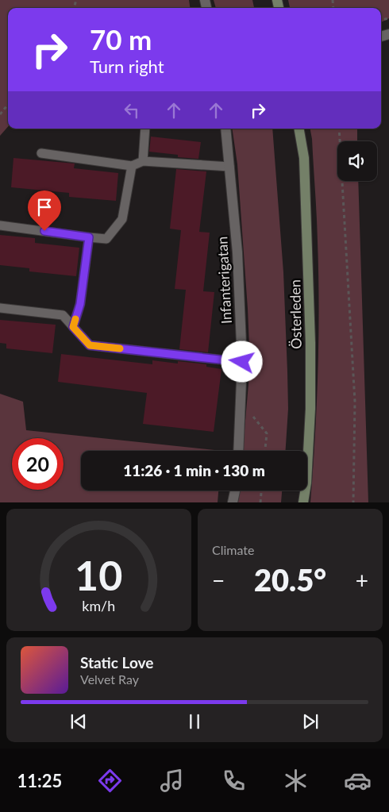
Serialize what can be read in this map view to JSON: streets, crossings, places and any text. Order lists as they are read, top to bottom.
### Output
{
  "streets": {
    "main road": ["Österleden"],
    "street": ["Infanterigatan"]
  },
  "page": {
    "turn": ["70 m", "Turn right"],
    "limit": "20",
    "trip": "11:26 · 1 min · 130 m",
    "tile": "Climate",
    "heat": ["−", "20.5°", "+"],
    "song": ["Static Love", "Velvet Ray"],
    "tabs": "11:25",
    "gauge": ["10", "km/h"]
  }
}
